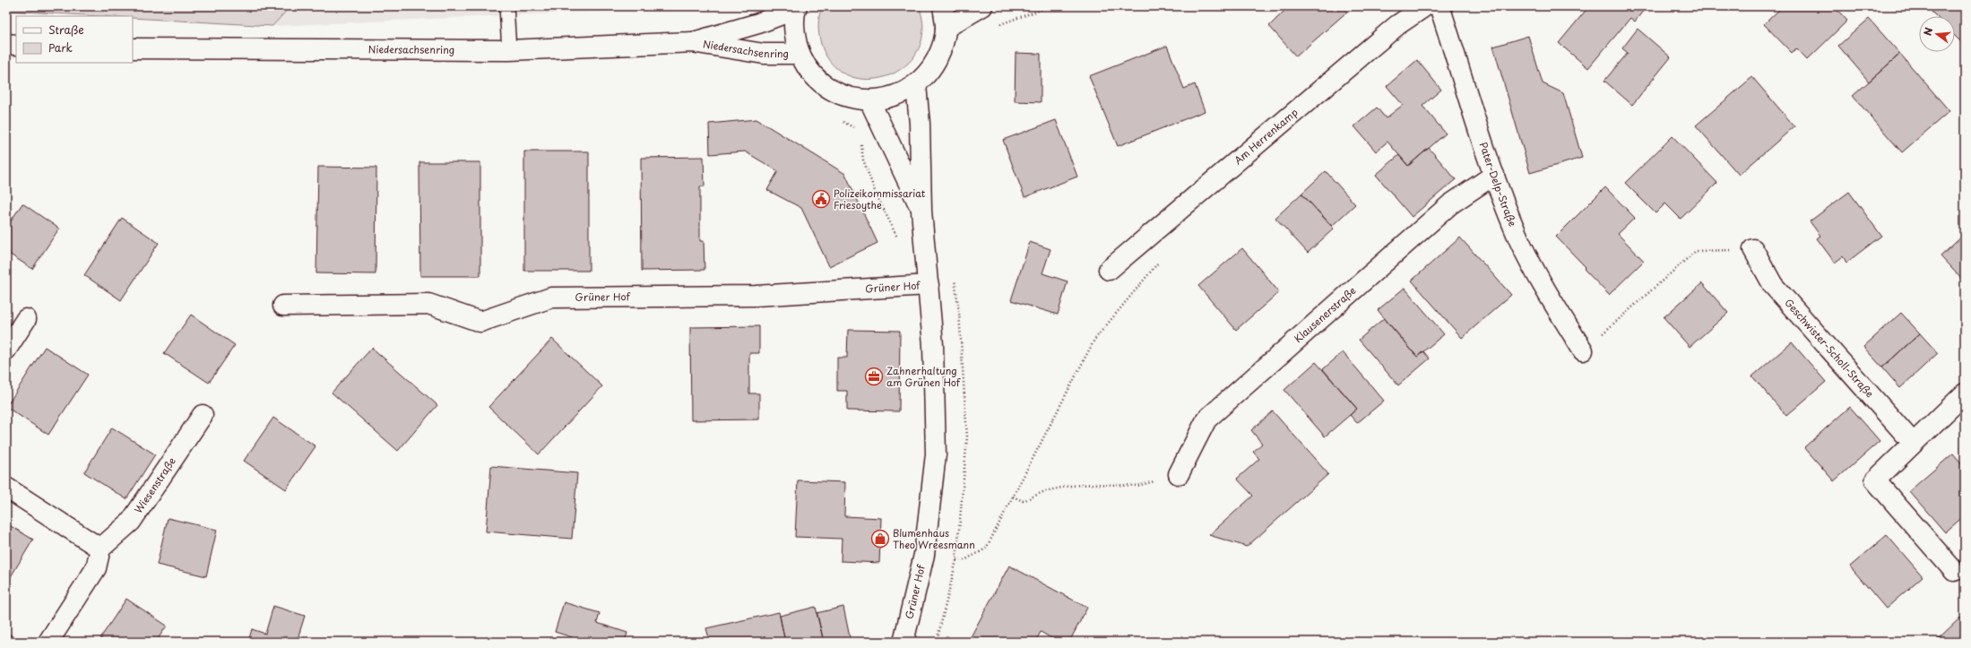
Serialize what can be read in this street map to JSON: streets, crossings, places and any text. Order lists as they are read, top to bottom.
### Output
{
  "streets": {
    "street": [
      "Niedersachsenring",
      "Am Herrenkamp",
      "Pater-Delp-Straße",
      "Grüner Hof",
      "Klausenerstraße",
      "Geschwister-Scholl-Straße",
      "Wiesenstraße"
    ]
  },
  "crossings": [
    ["Pater-Delp-Straße", "Klausenerstraße"]
  ],
  "places": {
    "public building": ["Polizeikommissariat Friesoythe"],
    "office": ["Zahnerhaltung am Grünen Hof"],
    "shop": ["Blumenhaus Theo Wreesmann"]
  },
  "legend": ["Straße", "Park"],
  "north": "left"
}
